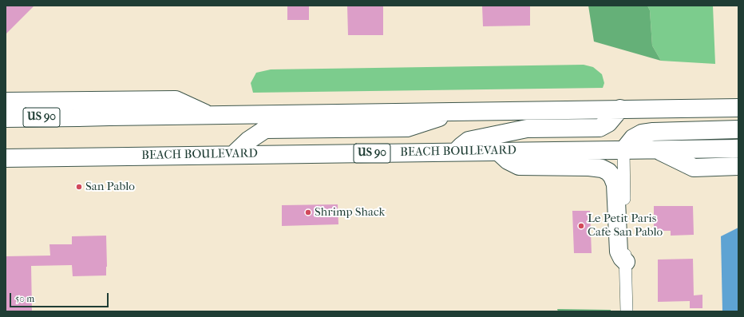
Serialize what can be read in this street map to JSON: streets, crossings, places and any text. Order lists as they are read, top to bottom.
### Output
{
  "streets": {
    "main road": ["US 90", "BEACH BOULEVARD"]
  },
  "places": ["San Pablo", "Shrimp Shack", "Le Petit Paris Cafe San Pablo"],
  "scale_bar": "50 m"
}
